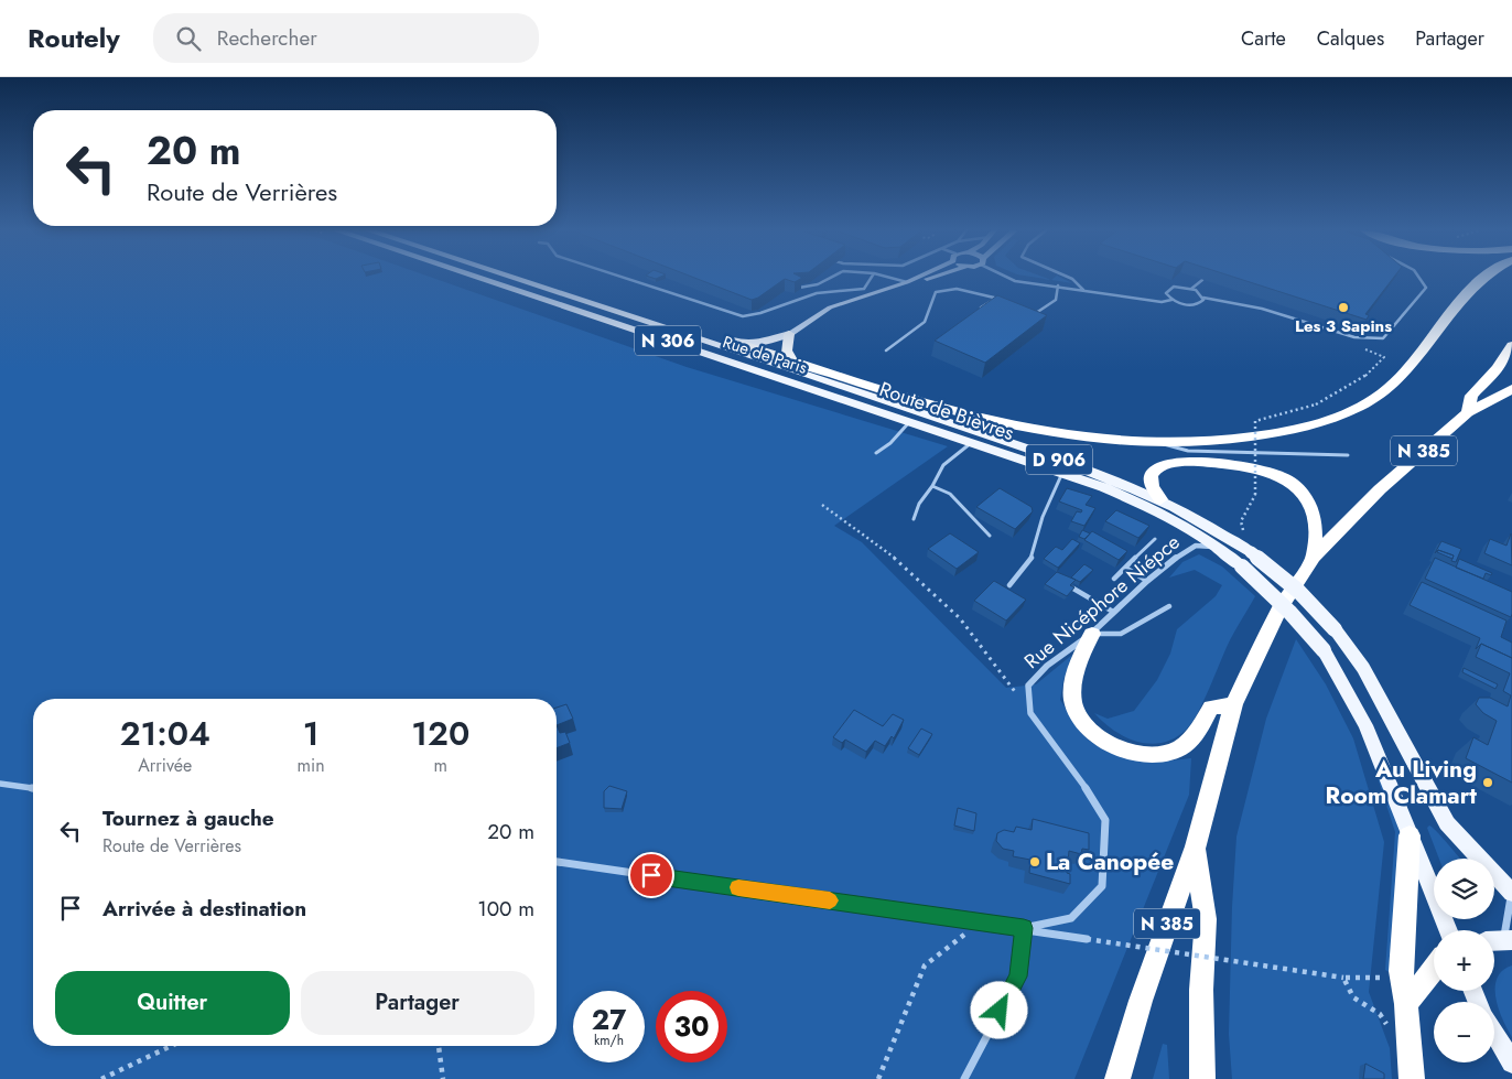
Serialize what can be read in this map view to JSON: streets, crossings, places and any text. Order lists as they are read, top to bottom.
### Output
{
  "streets": {
    "highway": ["N 385"],
    "main road": [
      "N 306",
      "Rue de Paris",
      "Route de Bièvres",
      "D 906"
    ],
    "street": ["Rue Nicéphore Niépce"]
  },
  "crossings": [
    ["N 306", "Rue de Paris"],
    ["Rue de Paris", "Route de Bièvres"],
    ["Rue de Paris", "D 906"],
    ["Route de Bièvres", "Rue Nicéphore Niépce"]
  ],
  "places": ["Les 3 Sapins", "Au Living Room Clamart", "La Canopée"],
  "page": {
    "header": "Routely",
    "search": "Rechercher",
    "nav": ["Carte", "Calques", "Partager"],
    "turn": ["20 m", "Route de Verrières"],
    "eta": [
      "21:04",
      "Arrivée",
      "1",
      "min",
      "120",
      "m"
    ],
    "list": [
      {
        "name": "Tournez à gauche",
        "note": "Route de Verrières",
        "value": "20 m"
      },
      {
        "name": "Arrivée à destination",
        "value": "100 m"
      }
    ],
    "map_buttons": ["+", "−"],
    "buttons": ["Quitter", "Partager"],
    "speed": "27 km/h",
    "limit": "30"
  }
}
